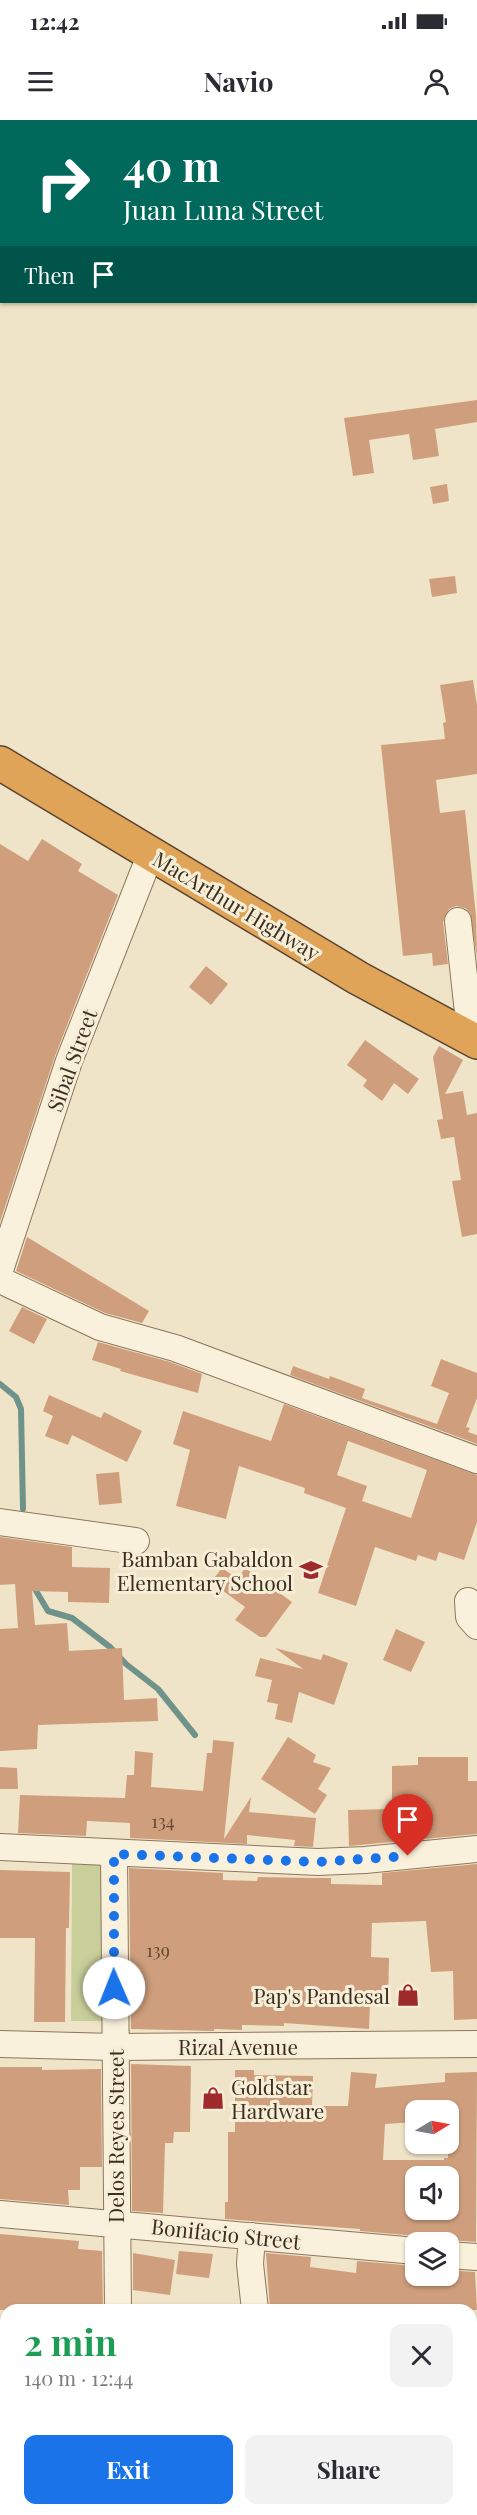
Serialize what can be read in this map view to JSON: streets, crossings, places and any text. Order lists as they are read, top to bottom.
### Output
{
  "streets": {
    "highway": ["MacArthur Highway"],
    "street": [
      "Sibal Street",
      "Rizal Avenue",
      "Delos Reyes Street",
      "Bonifacio Street"
    ]
  },
  "crossings": [
    ["MacArthur Highway", "Sibal Street"],
    ["Rizal Avenue", "Delos Reyes Street"],
    ["Delos Reyes Street", "Bonifacio Street"]
  ],
  "places": {
    "school or university": ["Bamban Gabaldon Elementary School"],
    "shop": ["Pap's Pandesal", "Goldstar Hardware"]
  },
  "house_numbers": ["134", "139"],
  "north": "right",
  "page": {
    "status": "12:42",
    "header": "Navio",
    "turn": ["40 m", "Juan Luna Street"],
    "then": "Then",
    "heading": ["2 min", "140 m · 12:44"],
    "buttons": ["Exit", "Share"]
  }
}
